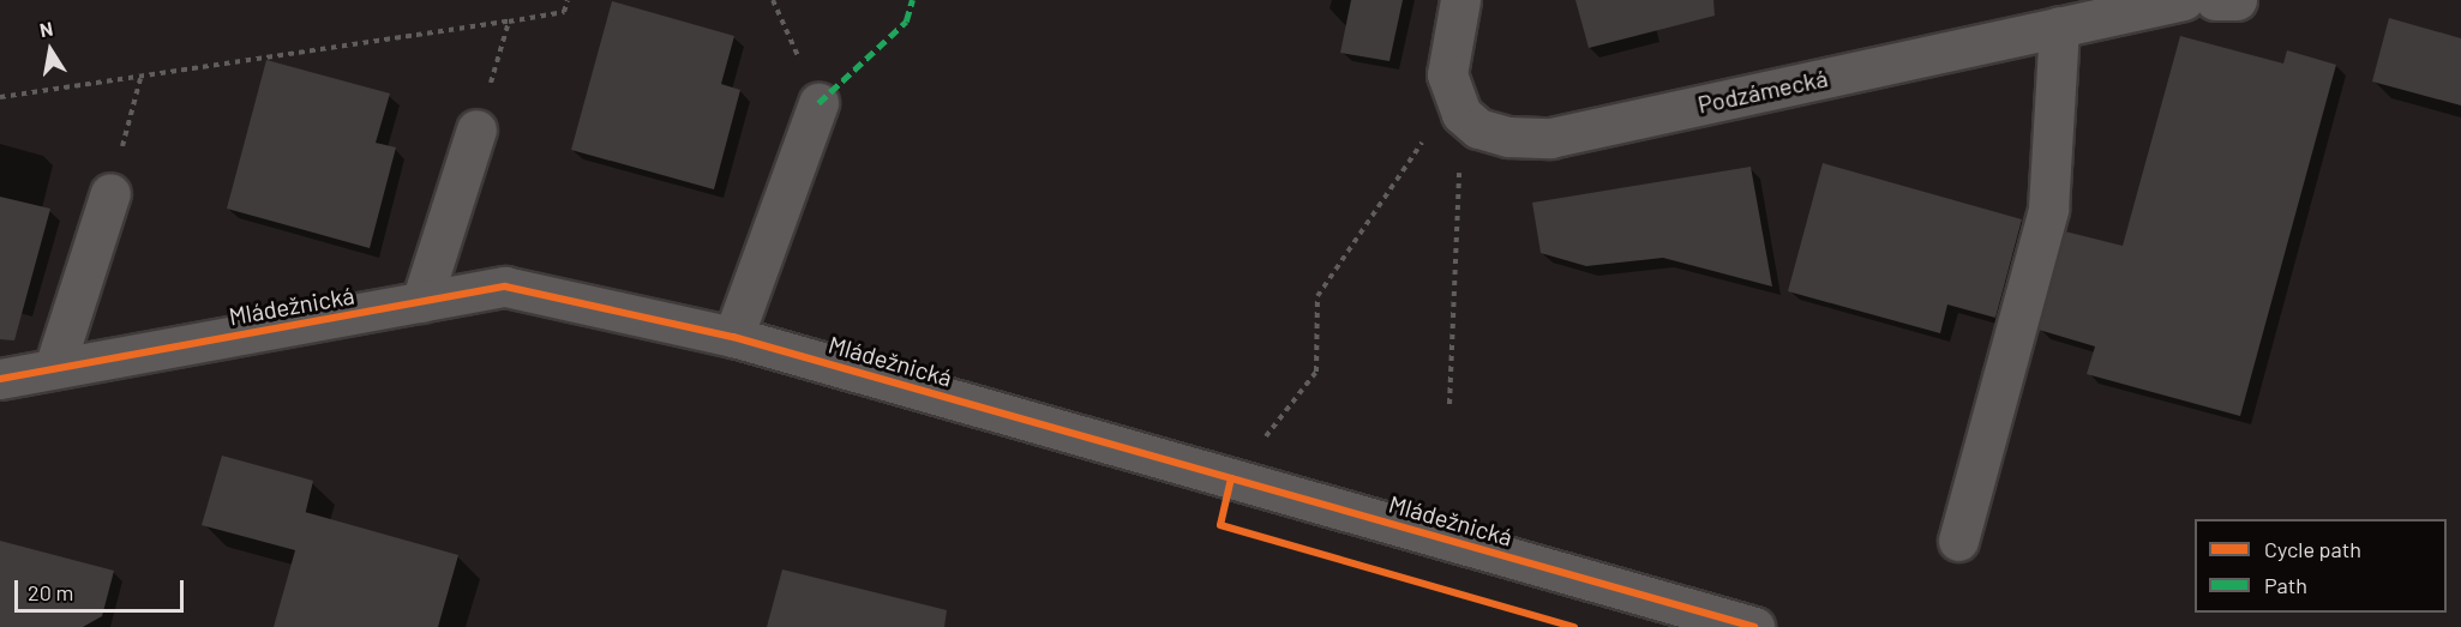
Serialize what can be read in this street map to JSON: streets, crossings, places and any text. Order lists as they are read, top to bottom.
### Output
{
  "streets": {
    "street": ["Podzámecká", "Mládežnická"]
  },
  "legend": ["Cycle path", "Path"],
  "scale_bar": "20 m",
  "north": "top"
}
